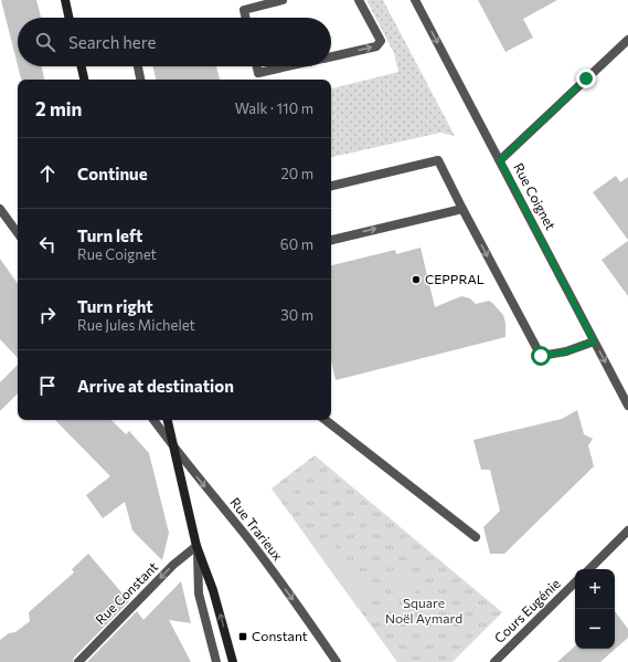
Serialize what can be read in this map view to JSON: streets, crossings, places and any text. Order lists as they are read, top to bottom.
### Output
{
  "streets": {
    "street": [
      "Rue Coignet",
      "Rue Trarieux",
      "Rue Constant",
      "Cours Eugénie"
    ]
  },
  "one_way": ["Rue Coignet", "Rue Trarieux", "Rue Constant"],
  "parks": ["Square Noël Aymard"],
  "places": {
    "other": ["CEPPRAL"],
    "transit": ["Constant"]
  },
  "page": {
    "search": "Search here",
    "heading": ["2 min", "Walk · 110 m"],
    "list": [
      ["Continue", "20 m"],
      ["Turn left", "Rue Coignet", "60 m"],
      ["Turn right", "Rue Jules Michelet", "30 m"],
      "Arrive at destination"
    ],
    "map_buttons": ["+", "−"]
  }
}
